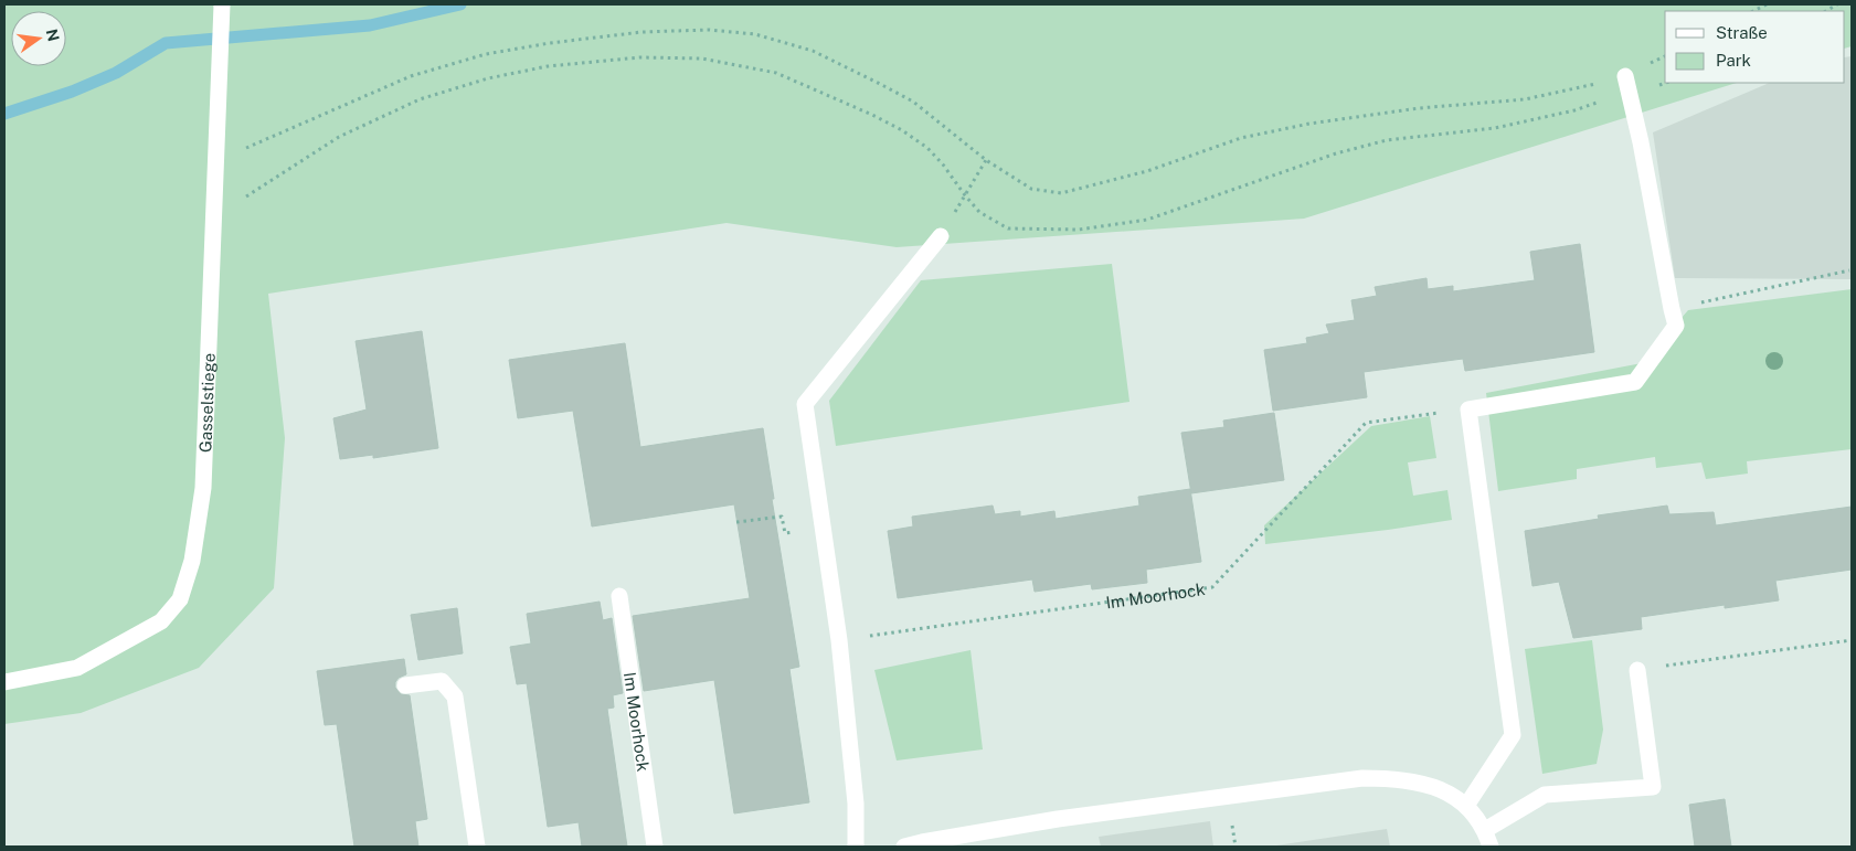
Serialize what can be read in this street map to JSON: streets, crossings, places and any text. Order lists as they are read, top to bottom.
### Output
{
  "streets": {
    "street": ["Gasselstiege", "Im Moorhock"]
  },
  "legend": ["Straße", "Park"],
  "north": "right"
}
